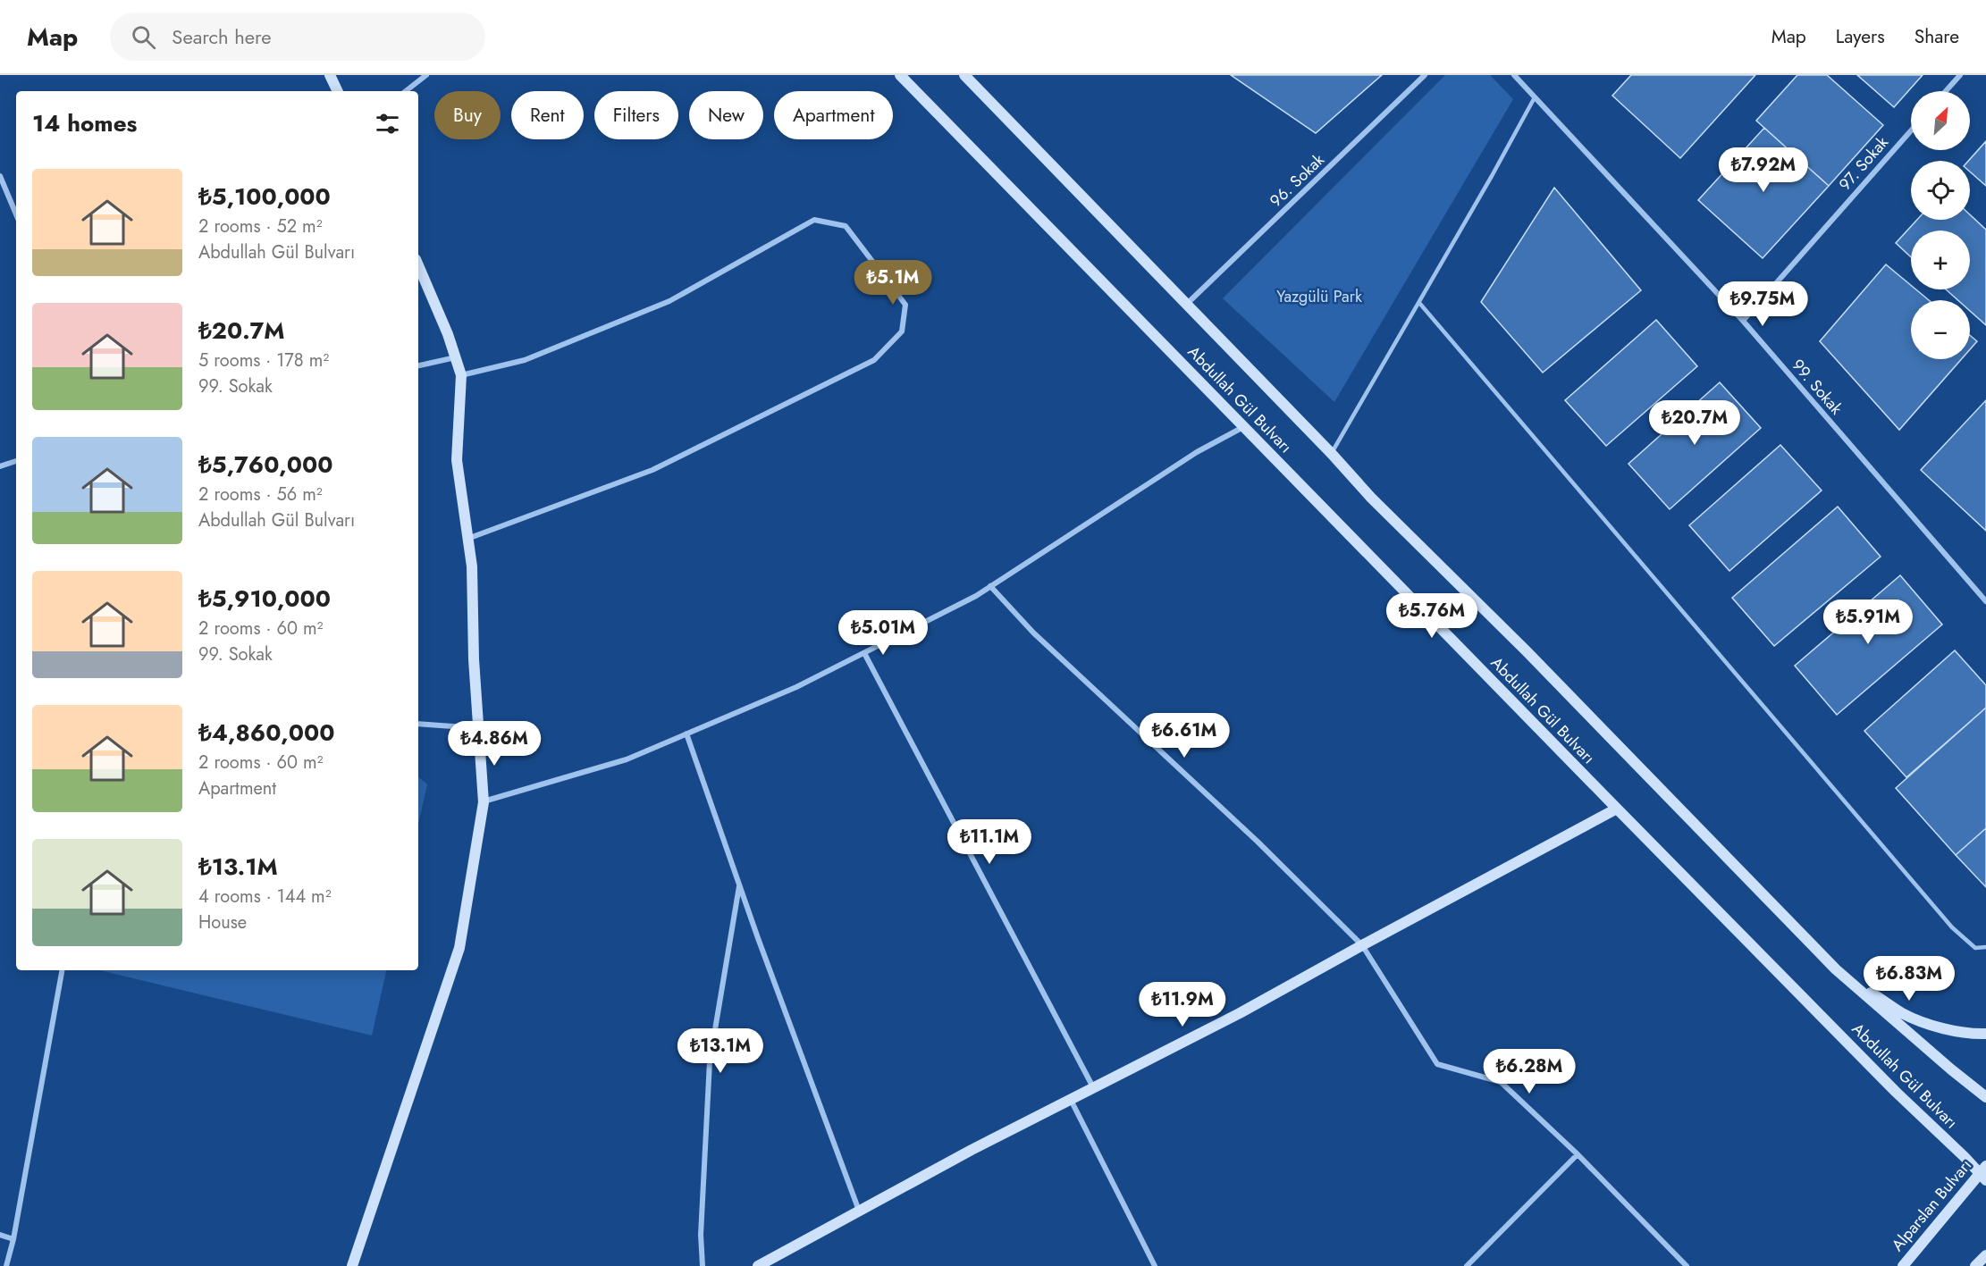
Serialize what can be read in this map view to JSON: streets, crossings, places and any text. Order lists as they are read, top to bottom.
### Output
{
  "streets": {
    "main road": ["Abdullah Gül Bulvarı", "Alparslan Bulvarı"],
    "street": ["97. Sokak", "96. Sokak", "99. Sokak"]
  },
  "crossings": [
    ["97. Sokak", "99. Sokak"],
    ["96. Sokak", "Abdullah Gül Bulvarı"],
    ["Abdullah Gül Bulvarı", "Alparslan Bulvarı"]
  ],
  "parks": ["Yazgülü Park"],
  "north": "top right",
  "page": {
    "header": "Map",
    "search": "Search here",
    "nav": ["Map", "Layers", "Share"],
    "map_buttons": ["+", "−"],
    "chip": [
      "Buy",
      "Rent",
      "Filters",
      "New",
      "Apartment"
    ],
    "heading": "14 homes",
    "price": [
      "₺7.92M",
      "₺5.1M",
      "₺9.75M",
      "₺20.7M",
      "₺5.76M",
      "₺5.91M",
      "₺5.01M",
      "₺6.61M",
      "₺4.86M",
      "₺11.1M",
      "₺6.83M",
      "₺11.9M",
      "₺13.1M",
      "₺6.28M"
    ],
    "list": [
      {
        "name": "₺5,100,000",
        "note": "2 rooms · 52 m² · Abdullah Gül Bulvarı"
      },
      {
        "name": "₺20.7M",
        "note": "5 rooms · 178 m² · 99. Sokak"
      },
      {
        "name": "₺5,760,000",
        "note": "2 rooms · 56 m² · Abdullah Gül Bulvarı"
      },
      {
        "name": "₺5,910,000",
        "note": "2 rooms · 60 m² · 99. Sokak"
      },
      {
        "name": "₺4,860,000",
        "note": "2 rooms · 60 m² · Apartment"
      },
      {
        "name": "₺13.1M",
        "note": "4 rooms · 144 m² · House"
      }
    ]
  }
}
